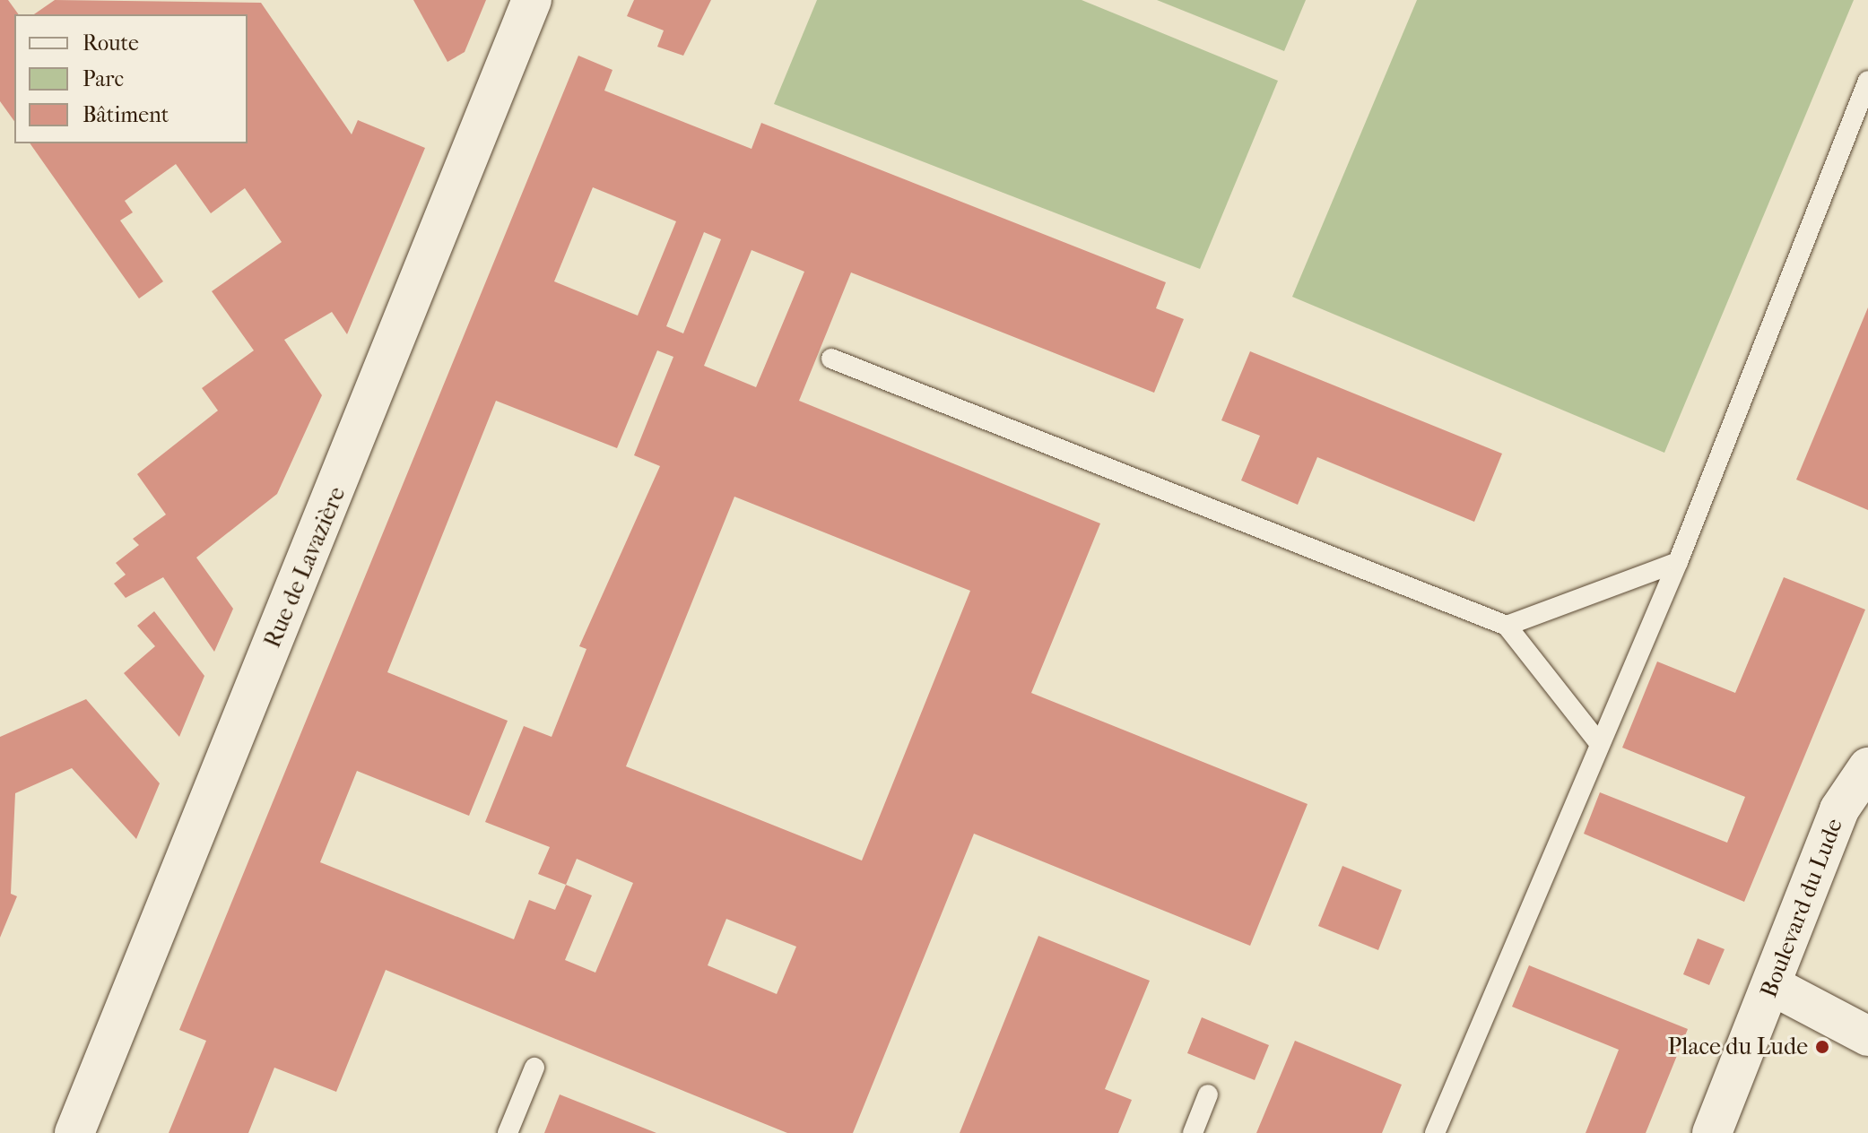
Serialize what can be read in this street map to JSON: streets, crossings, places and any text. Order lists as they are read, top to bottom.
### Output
{
  "streets": {
    "street": ["Rue de Lavazière", "Boulevard du Lude"]
  },
  "places": ["Place du Lude"],
  "legend": ["Route", "Parc", "Bâtiment"]
}
